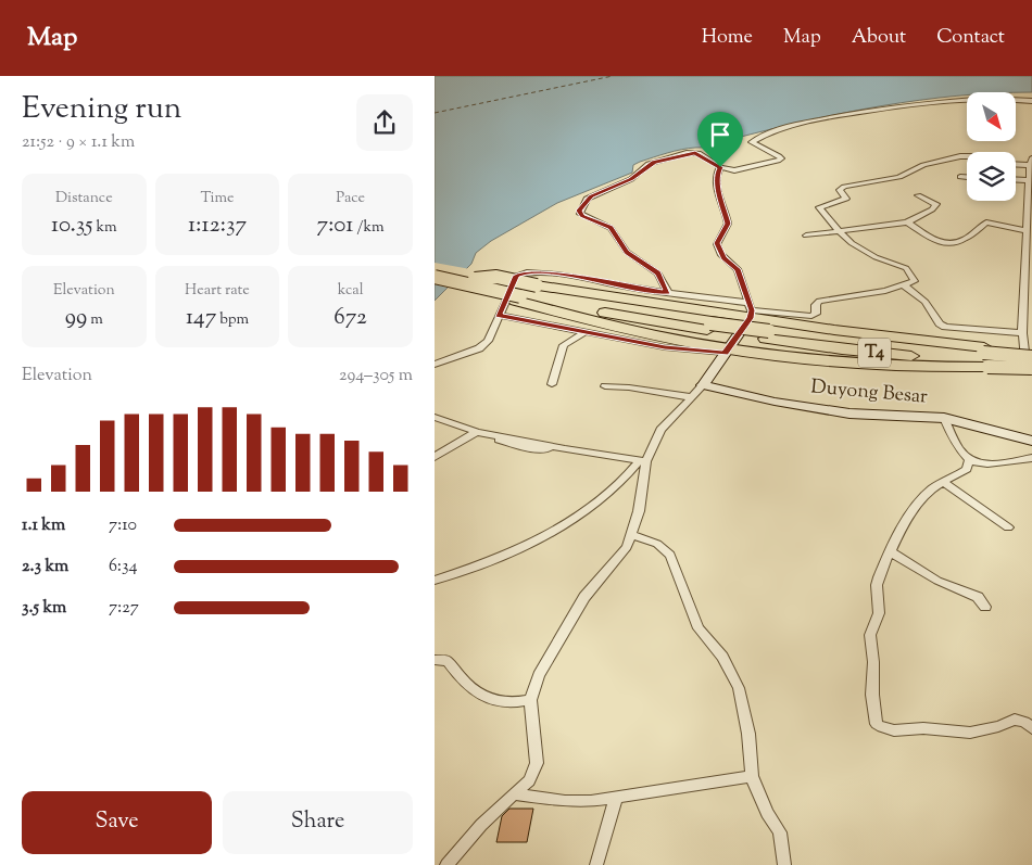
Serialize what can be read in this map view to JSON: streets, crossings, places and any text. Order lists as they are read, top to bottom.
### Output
{
  "streets": {
    "highway": ["T4"],
    "street": ["Duyong Besar"]
  },
  "north": "bottom right",
  "page": {
    "header": "Map",
    "nav": [
      "Home",
      "Map",
      "About",
      "Contact"
    ],
    "heading": ["Evening run", "21:52 · 9 × 1.1 km"],
    "stats": [
      ["Distance", "10.35 km"],
      ["Time", "1:12:37"],
      ["Pace", "7:01 /km"],
      ["Elevation", "99 m"],
      ["Heart rate", "147 bpm"],
      ["kcal", "672"]
    ],
    "chart": ["Elevation", "294–305 m"],
    "list": [
      {
        "name": "1.1 km",
        "note": "7:10"
      },
      {
        "name": "2.3 km",
        "note": "6:34"
      },
      {
        "name": "3.5 km",
        "note": "7:27"
      }
    ],
    "buttons": ["Save", "Share"]
  }
}
